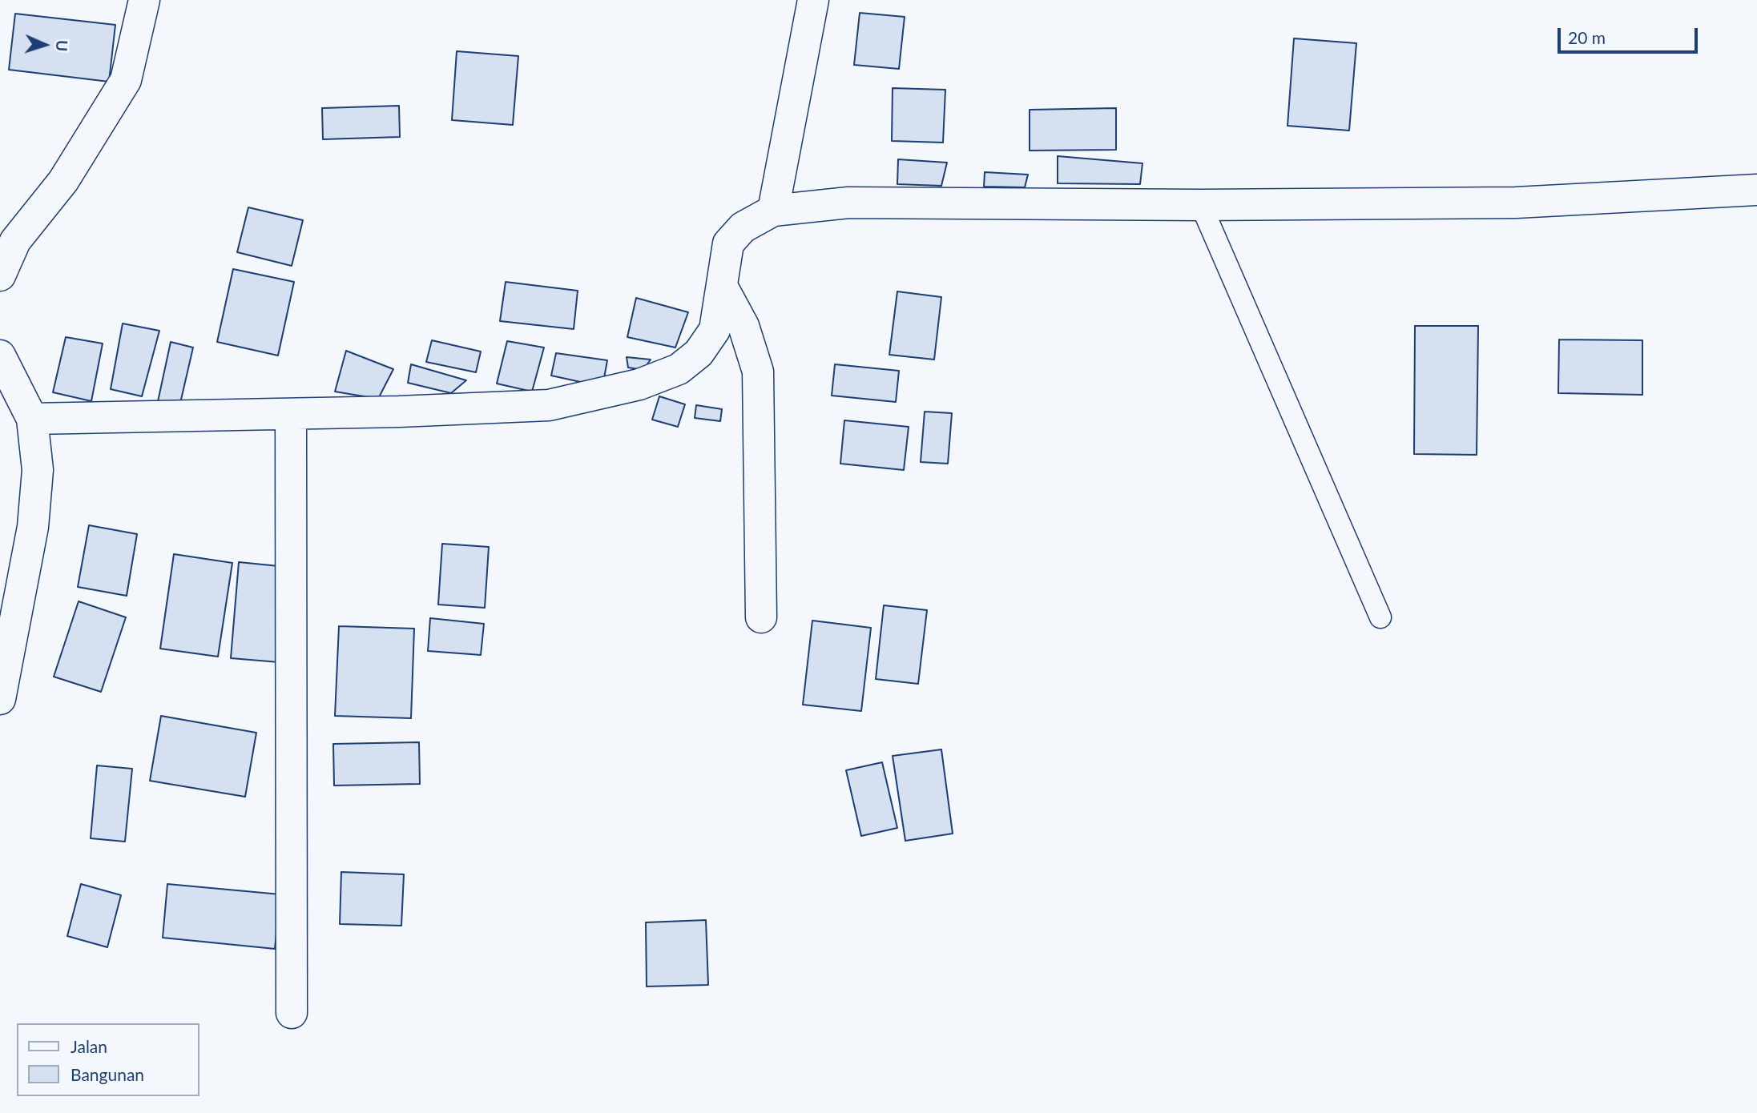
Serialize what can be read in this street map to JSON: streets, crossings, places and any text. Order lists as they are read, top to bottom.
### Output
{
  "legend": ["Jalan", "Bangunan"],
  "scale_bar": "20 m",
  "north": "right"
}
